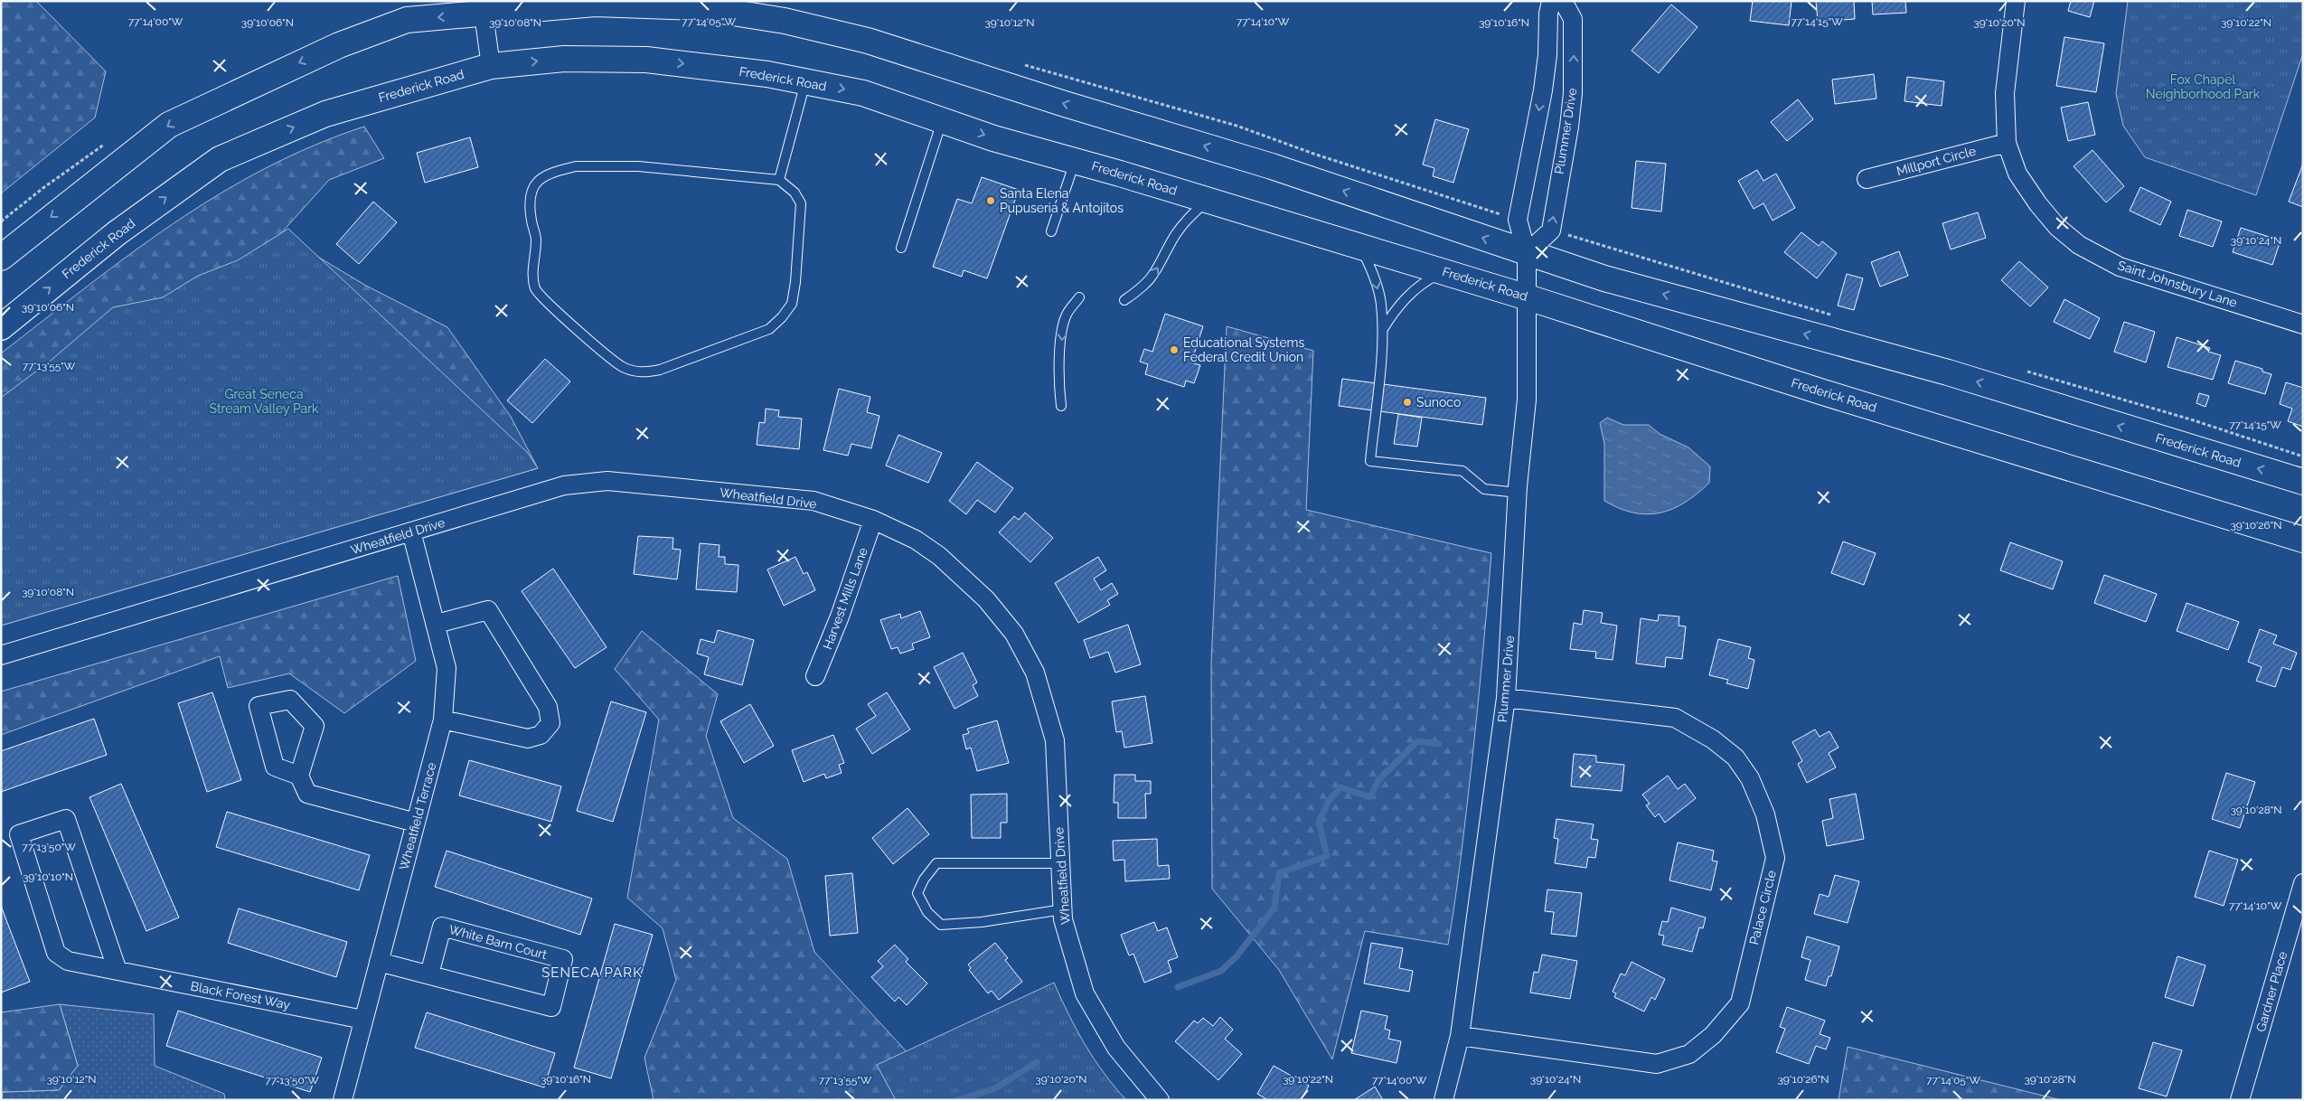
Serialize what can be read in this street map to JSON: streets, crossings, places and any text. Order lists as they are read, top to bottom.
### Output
{
  "streets": {
    "main road": ["Frederick Road"],
    "street": [
      "Plummer Drive",
      "Millport Circle",
      "Saint Johnsbury Lane",
      "Wheatfield Drive",
      "Harvest Mills Lane",
      "Wheatfield Terrace",
      "Palace Circle",
      "White Barn Court",
      "Gardner Place",
      "Black Forest Way"
    ]
  },
  "crossings": [
    ["Frederick Road", "Plummer Drive"],
    ["Plummer Drive", "Palace Circle"],
    ["Millport Circle", "Saint Johnsbury Lane"],
    ["Wheatfield Drive", "Harvest Mills Lane"],
    ["Wheatfield Drive", "Wheatfield Terrace"],
    ["Wheatfield Terrace", "White Barn Court"],
    ["Wheatfield Terrace", "Black Forest Way"]
  ],
  "districts": ["SENECA PARK"],
  "parks": ["Fox Chapel Neighborhood Park", "Great Seneca Stream Valley Park"],
  "places": ["Santa Elena Pupuseria & Antojitos", "Educational Systems Federal Credit Union", "Sunoco"],
  "coordinates": [
    "77°14'00\"W",
    "77°14'05\"W",
    "77°14'10\"W",
    "77°14'15\"W",
    "39°10'06\"N",
    "39°10'08\"N",
    "39°10'12\"N",
    "39°10'16\"N",
    "39°10'20\"N",
    "39°10'22\"N",
    "39°10'24\"N",
    "77°13'55\"W",
    "39°10'26\"N",
    "39°10'28\"N",
    "77°13'50\"W",
    "39°10'10\"N"
  ]
}
